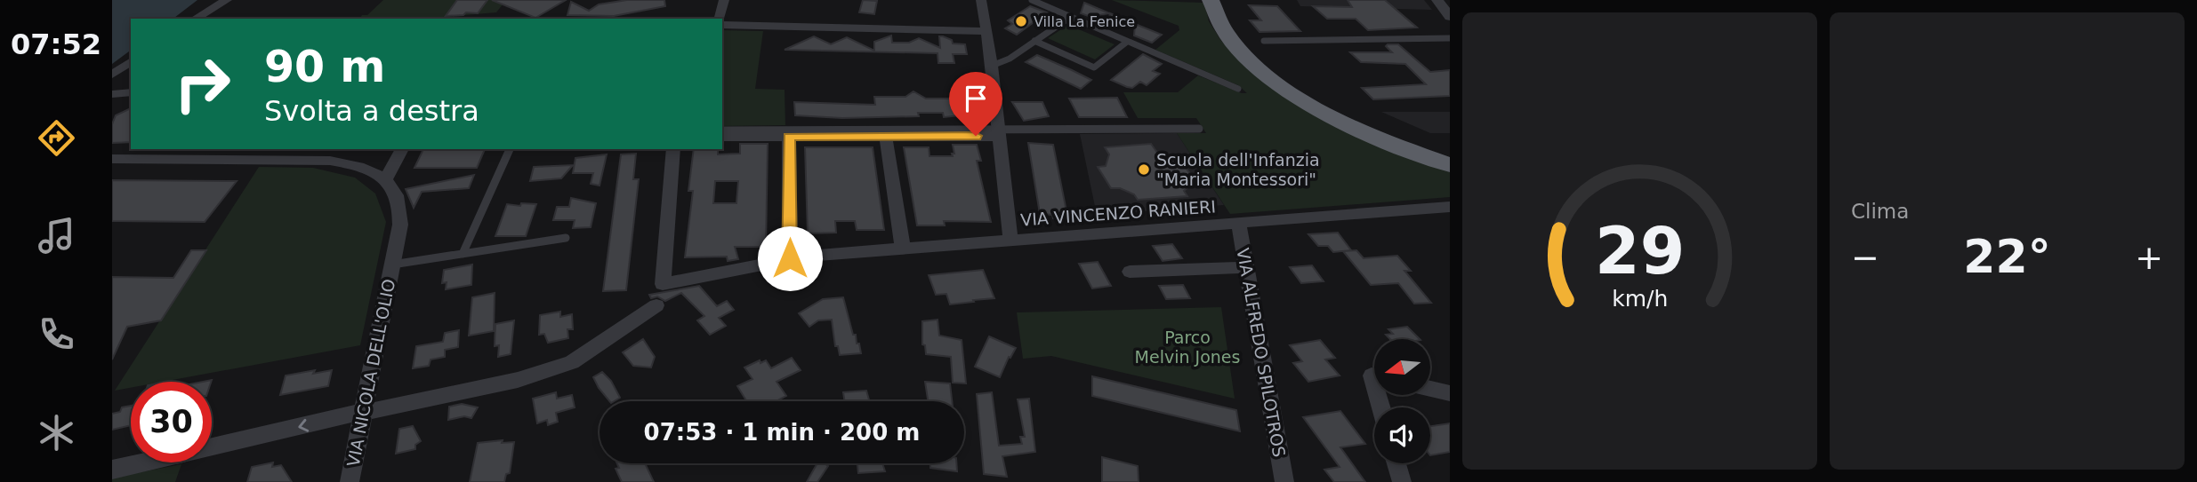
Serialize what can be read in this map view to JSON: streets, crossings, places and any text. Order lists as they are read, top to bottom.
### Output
{
  "streets": {
    "street": ["VIA VINCENZO RANIERI", "VIA ALFREDO SPILOTROS", "VIA NICOLA DELL'OLIO"]
  },
  "crossings": [
    ["VIA VINCENZO RANIERI", "VIA ALFREDO SPILOTROS"]
  ],
  "parks": ["Parco Melvin Jones"],
  "places": ["Villa La Fenice", "Scuola dell'Infanzia \"Maria Montessori\""],
  "north": "left",
  "page": {
    "tabs": "07:52",
    "tile": "Clima",
    "turn": ["90 m", "Svolta a destra"],
    "heat": ["−", "22°", "+"],
    "limit": "30",
    "trip": "07:53 · 1 min · 200 m",
    "gauge": ["29", "km/h"]
  }
}
